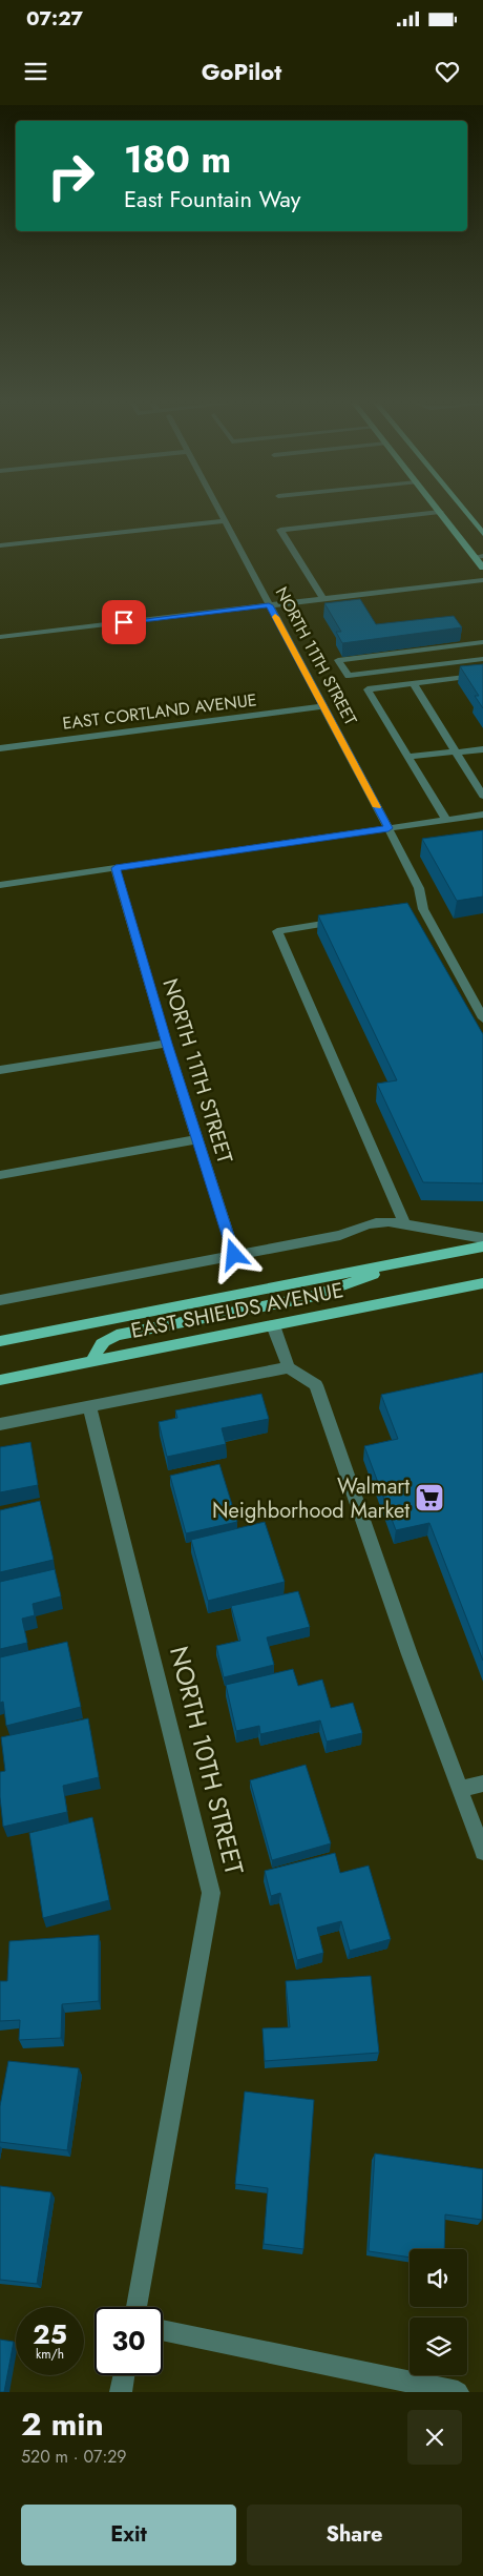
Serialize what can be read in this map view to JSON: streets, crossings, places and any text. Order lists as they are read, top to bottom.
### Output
{
  "streets": {
    "main road": ["EAST SHIELDS AVENUE"],
    "street": ["NORTH 11TH STREET", "EAST CORTLAND AVENUE", "NORTH 10TH STREET"]
  },
  "crossings": [
    ["NORTH 11TH STREET", "EAST CORTLAND AVENUE"]
  ],
  "places": {
    "supermarket": ["Walmart Neighborhood Market"]
  },
  "page": {
    "status": "07:27",
    "header": "GoPilot",
    "turn": ["180 m", "East Fountain Way"],
    "speed": "25 km/h",
    "limit": "30",
    "heading": ["2 min", "520 m · 07:29"],
    "buttons": ["Exit", "Share"]
  }
}
